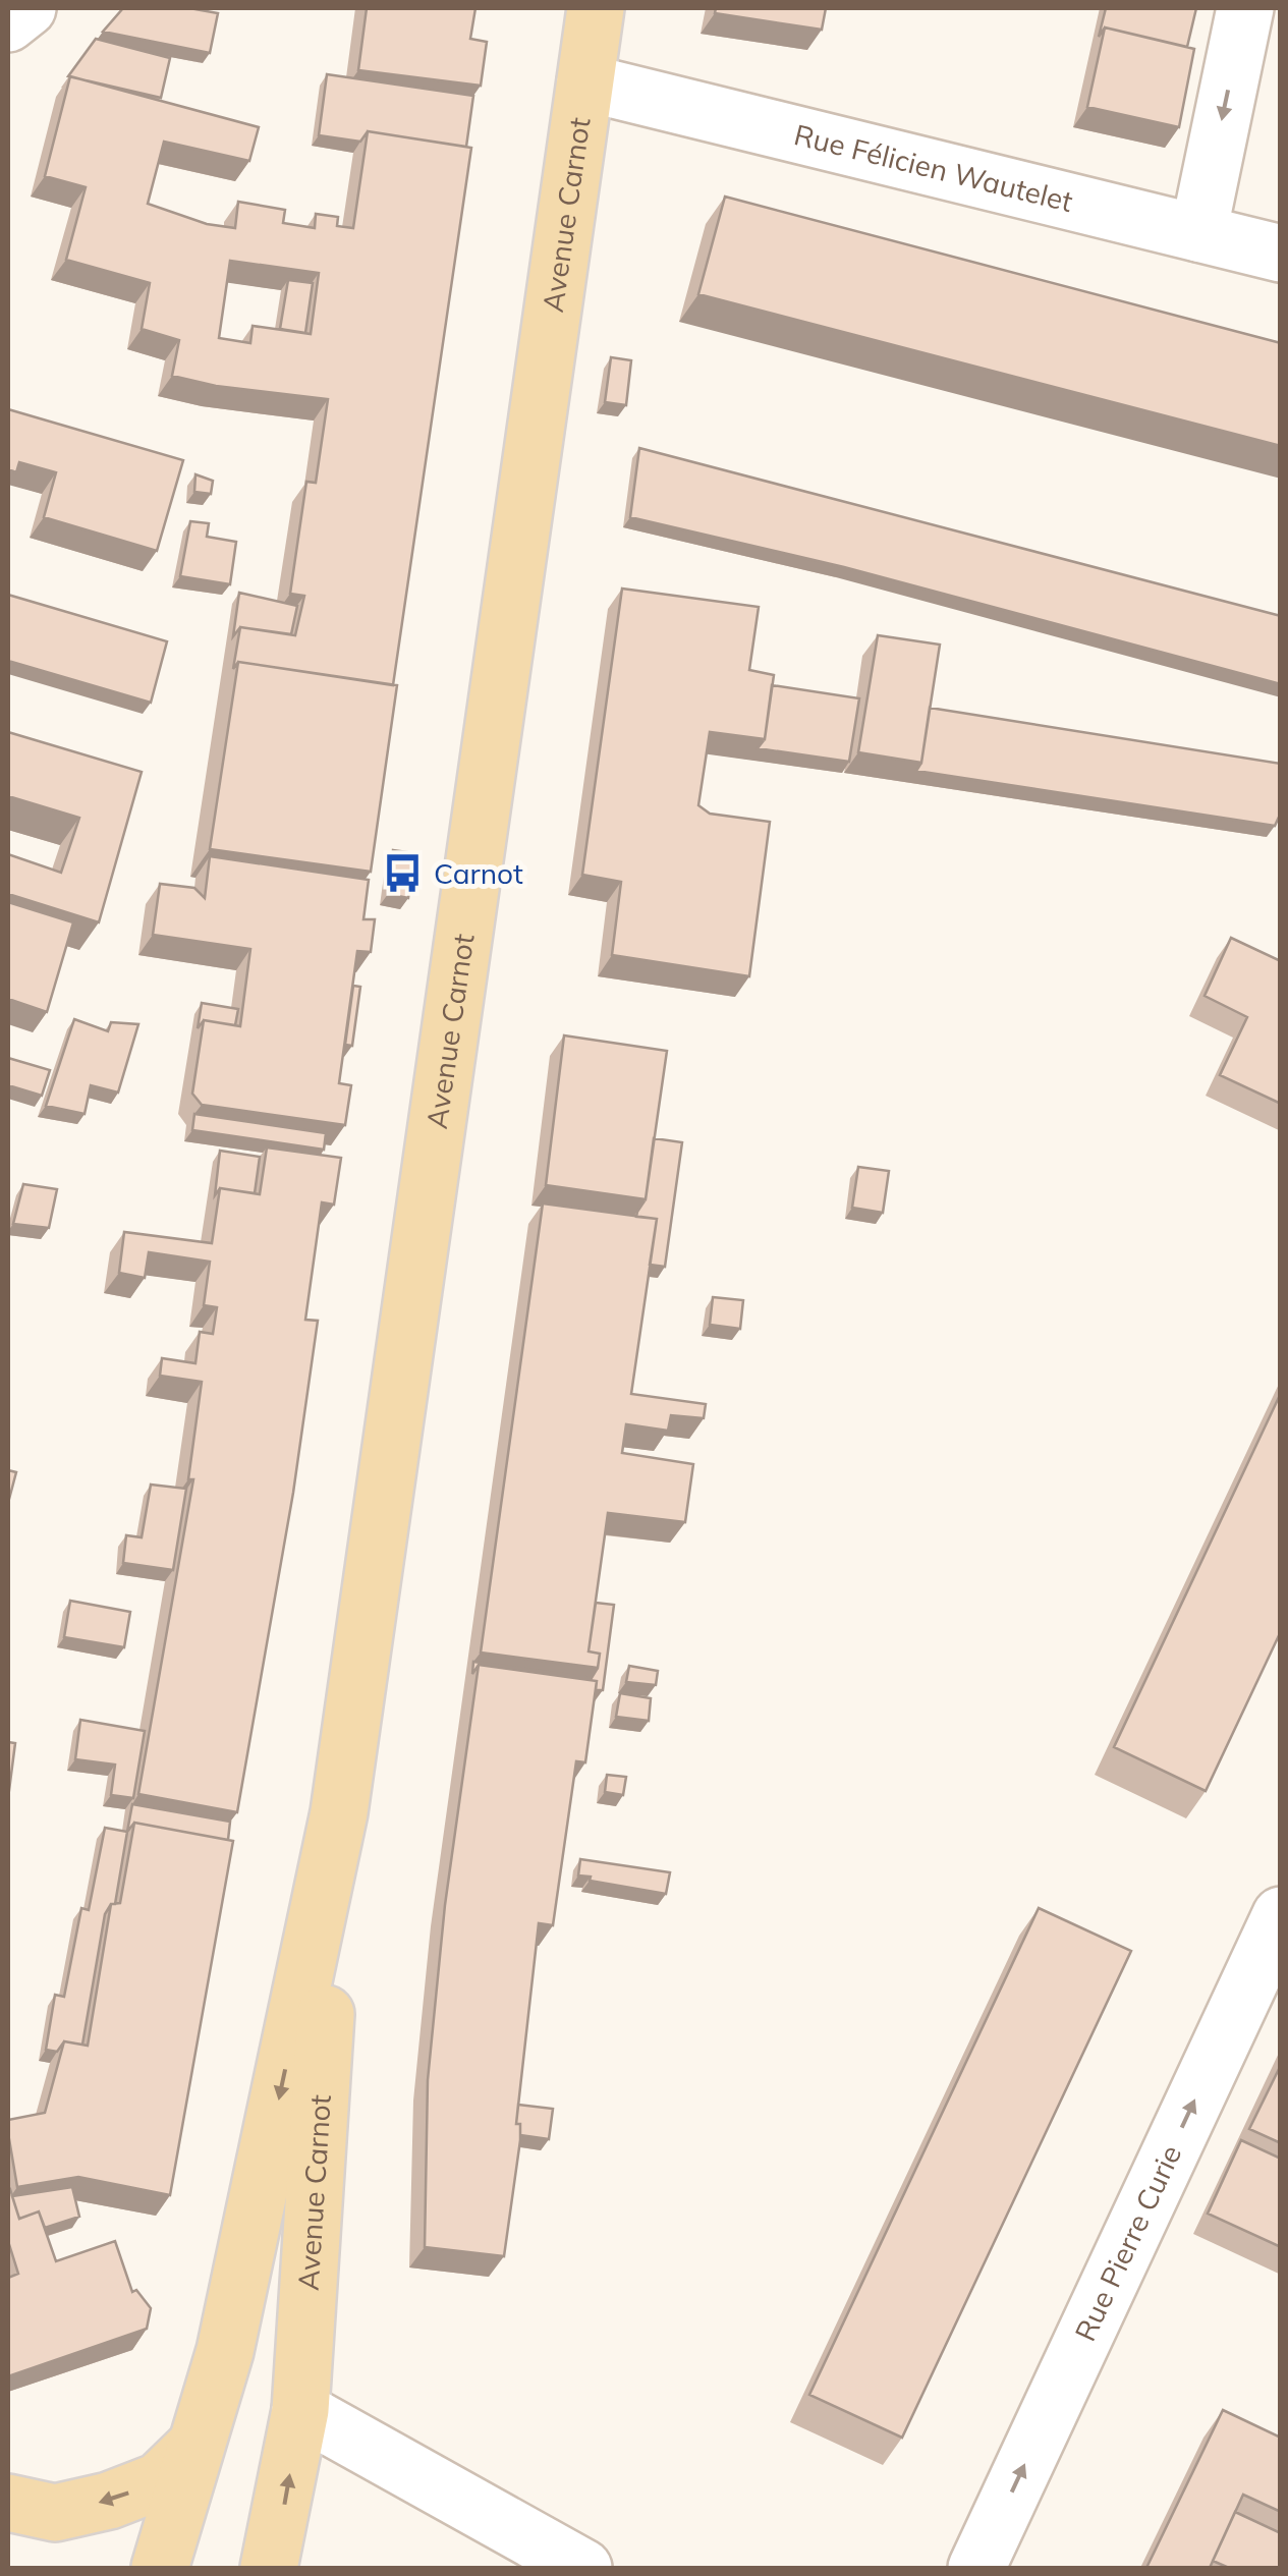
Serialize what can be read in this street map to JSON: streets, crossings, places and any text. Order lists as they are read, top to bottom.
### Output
{
  "streets": {
    "main road": ["Avenue Carnot"],
    "street": ["Rue Félicien Wautelet", "Rue Pierre Curie"]
  },
  "crossings": [
    ["Rue Félicien Wautelet", "Avenue Carnot"]
  ],
  "one_way": ["Rue Pierre Curie"],
  "places": {
    "bus stop": ["Carnot"]
  }
}
